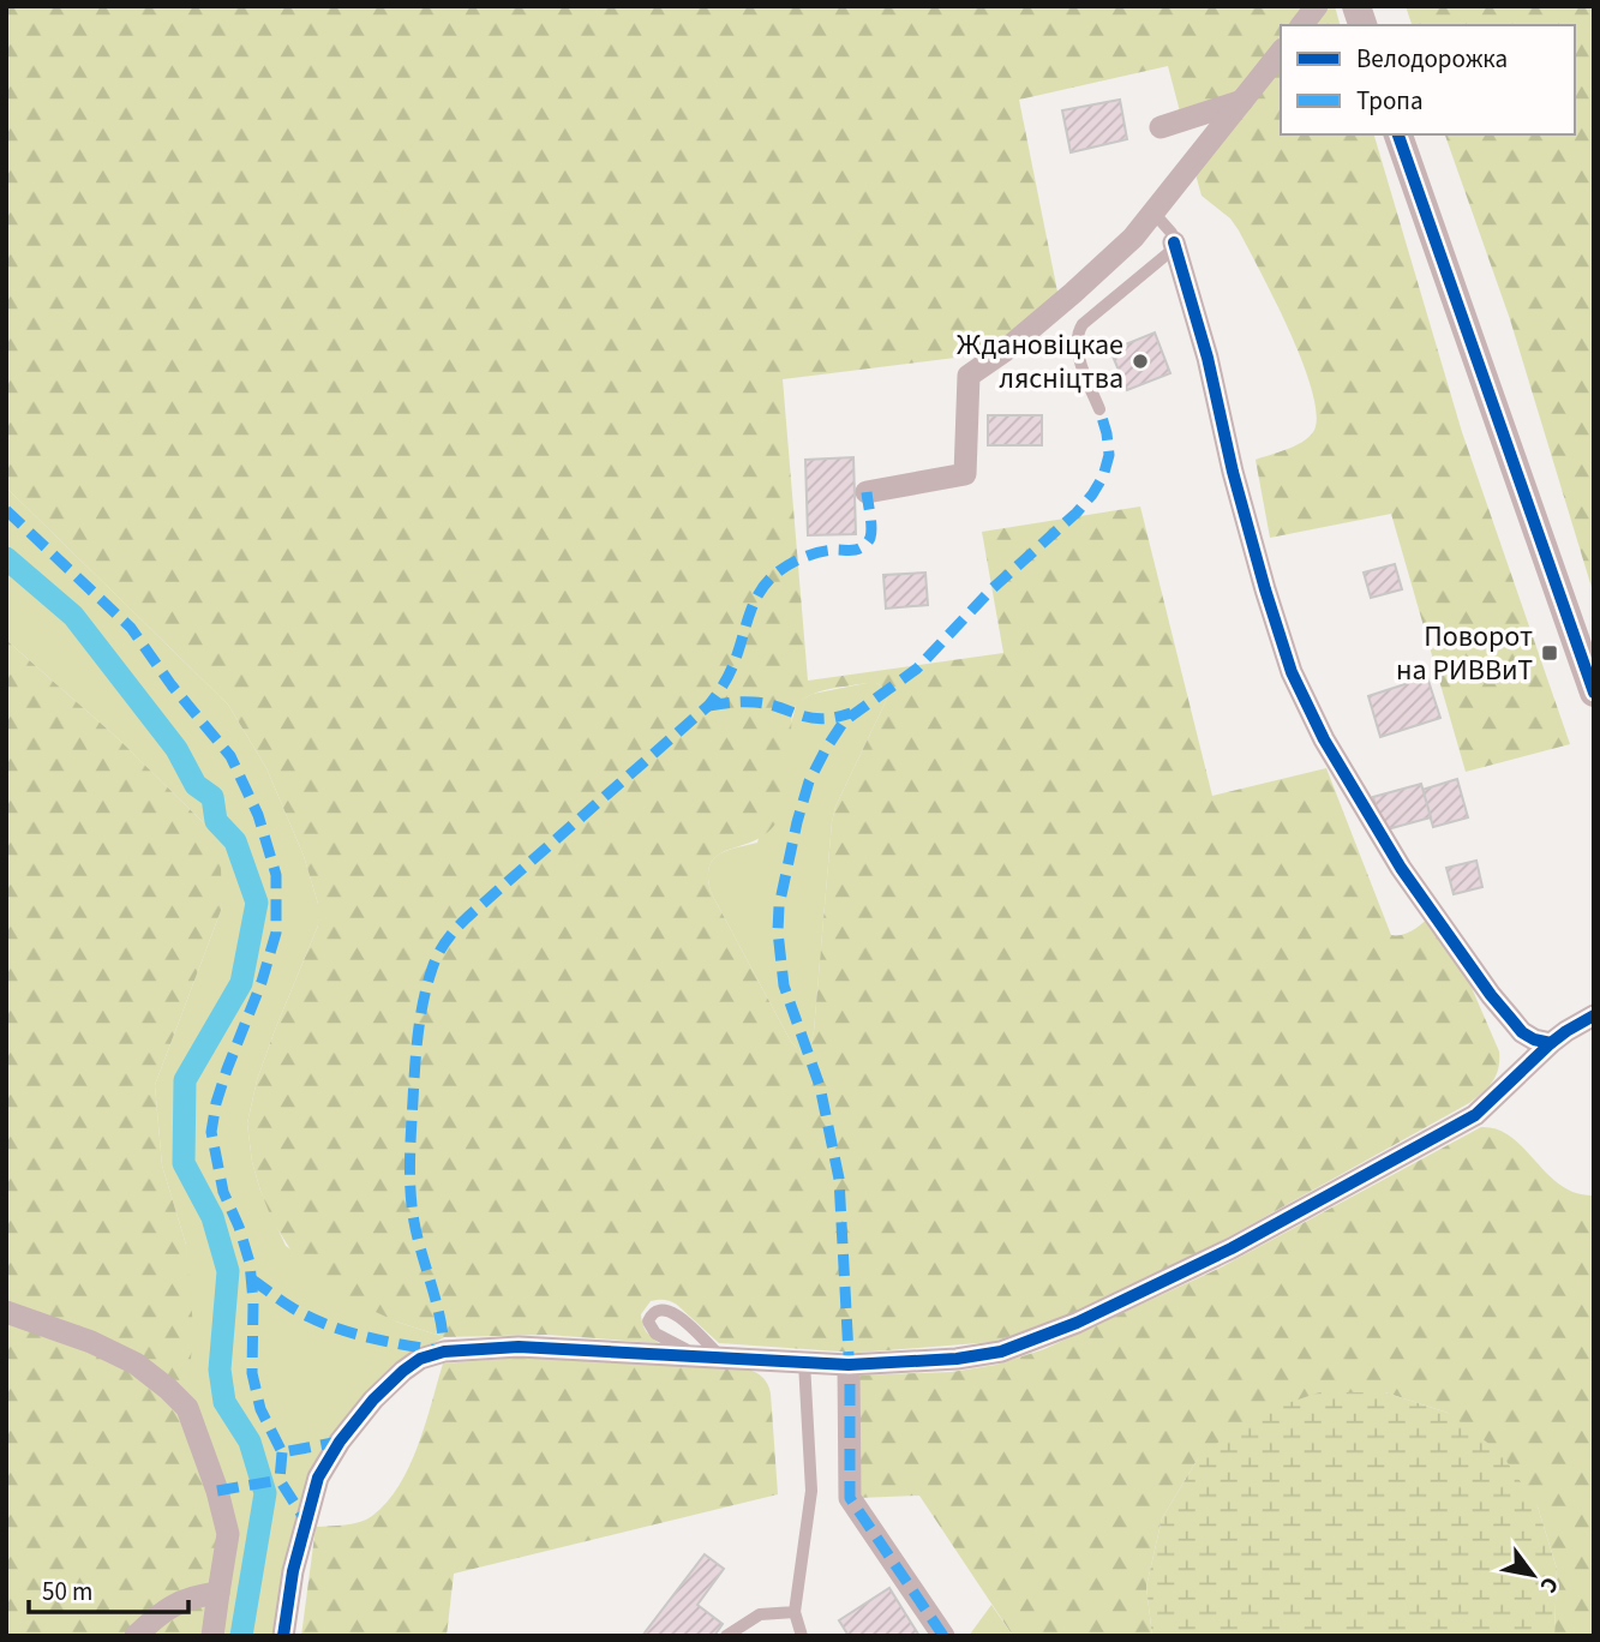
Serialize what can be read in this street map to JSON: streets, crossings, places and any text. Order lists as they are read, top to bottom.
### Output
{
  "places": {
    "other": ["Ждановіцкае лясніцтва"],
    "transit": ["Поворот на РИВВиТ"]
  },
  "legend": ["Велодорожка", "Тропа"],
  "scale_bar": "50 m",
  "north": "bottom right"
}
